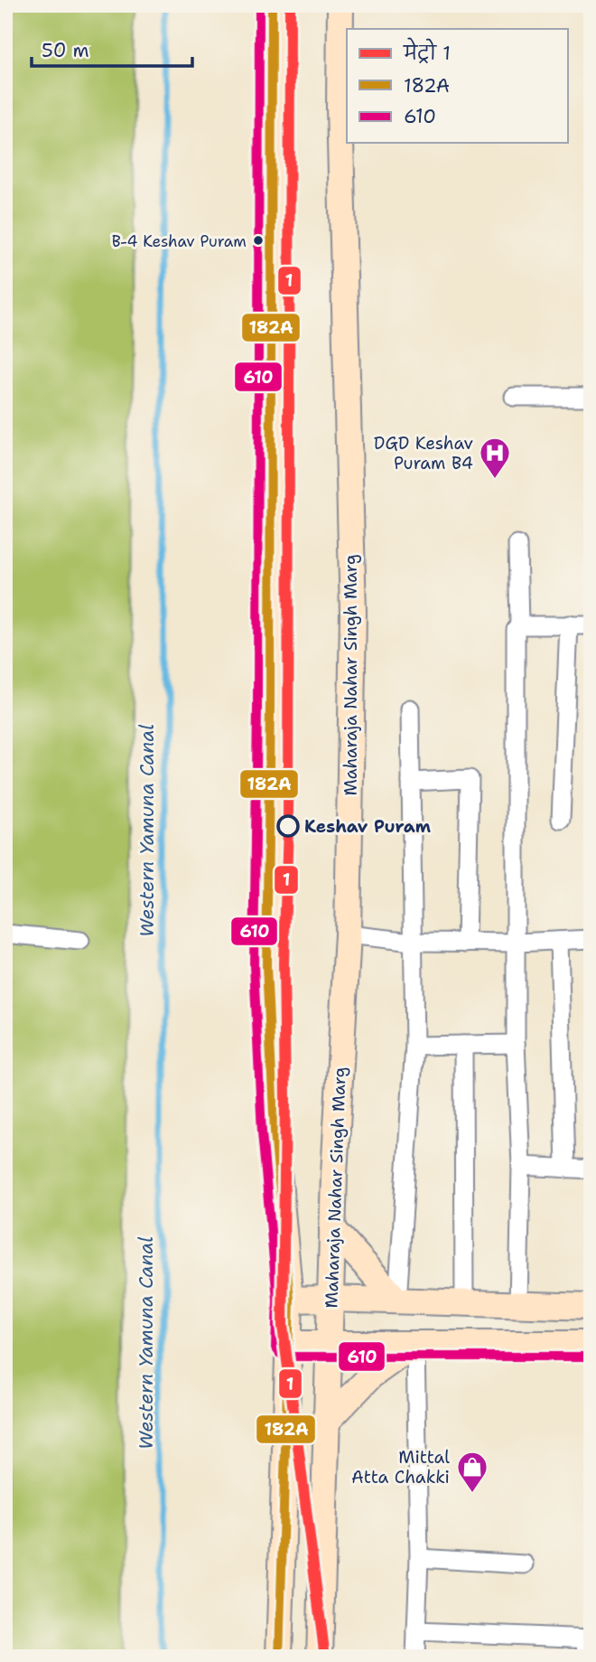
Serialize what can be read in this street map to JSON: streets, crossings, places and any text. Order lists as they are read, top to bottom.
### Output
{
  "streets": {
    "main road": ["Maharaja Nahar Singh Marg"]
  },
  "water": ["Western Yamuna Canal"],
  "places": {
    "other": ["B-4 Keshav Puram", "Keshav Puram"],
    "hospital": ["DGD Keshav Puram B4"],
    "shop": ["Mittal Atta Chakki"]
  },
  "lines": ["metro line 1", "transit line 182A", "transit line 610"],
  "legend": ["मेट्रो 1", "182A", "610"],
  "scale_bar": "50 m"
}
